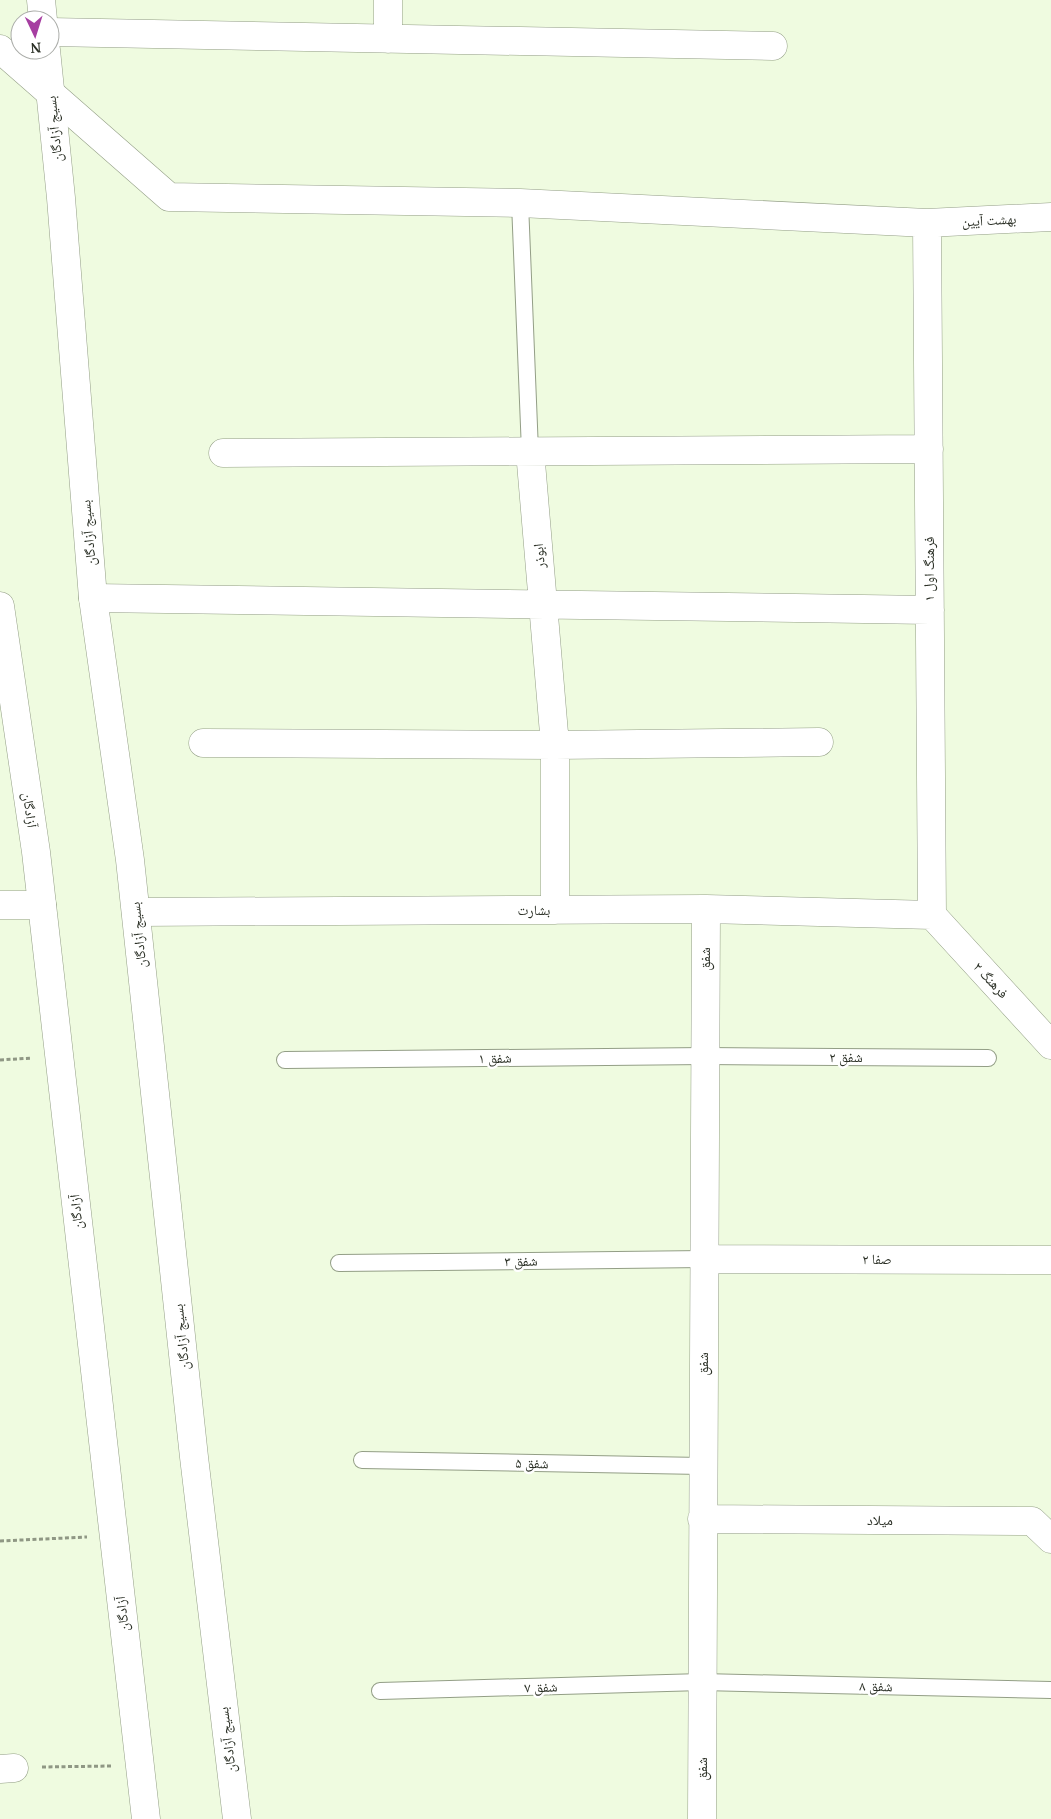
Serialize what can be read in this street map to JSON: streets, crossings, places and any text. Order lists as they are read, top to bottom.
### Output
{
  "streets": {
    "street": [
      "بسیج آزادگان",
      "بهشت آیین",
      "ابوذر",
      "فرهنگ اول ۱",
      "آزادگان",
      "بشارت",
      "شفق",
      "فرهنگ ۲",
      "صفا ۲",
      "میلاد"
    ],
    "lane": [
      "شفق ۲",
      "شفق ۱",
      "شفق ۳",
      "شفق ۵",
      "شفق ۸",
      "شفق ۷"
    ]
  },
  "crossings": [
    ["بسیج آزادگان", "بهشت آیین"],
    ["بسیج آزادگان", "بشارت"],
    ["بهشت آیین", "ابوذر"],
    ["بهشت آیین", "فرهنگ اول ۱"],
    ["ابوذر", "بشارت"],
    ["فرهنگ اول ۱", "بشارت"],
    ["فرهنگ اول ۱", "فرهنگ ۲"],
    ["بشارت", "شفق"],
    ["بشارت", "فرهنگ ۲"],
    ["شفق", "شفق ۲"],
    ["شفق", "شفق ۱"],
    ["شفق", "صفا ۲"],
    ["شفق", "شفق ۳"],
    ["شفق", "شفق ۵"],
    ["شفق", "میلاد"],
    ["شفق", "شفق ۸"],
    ["شفق", "شفق ۷"],
    ["شفق ۲", "شفق ۱"],
    ["صفا ۲", "شفق ۳"],
    ["شفق ۸", "شفق ۷"]
  ],
  "north": "bottom"
}
